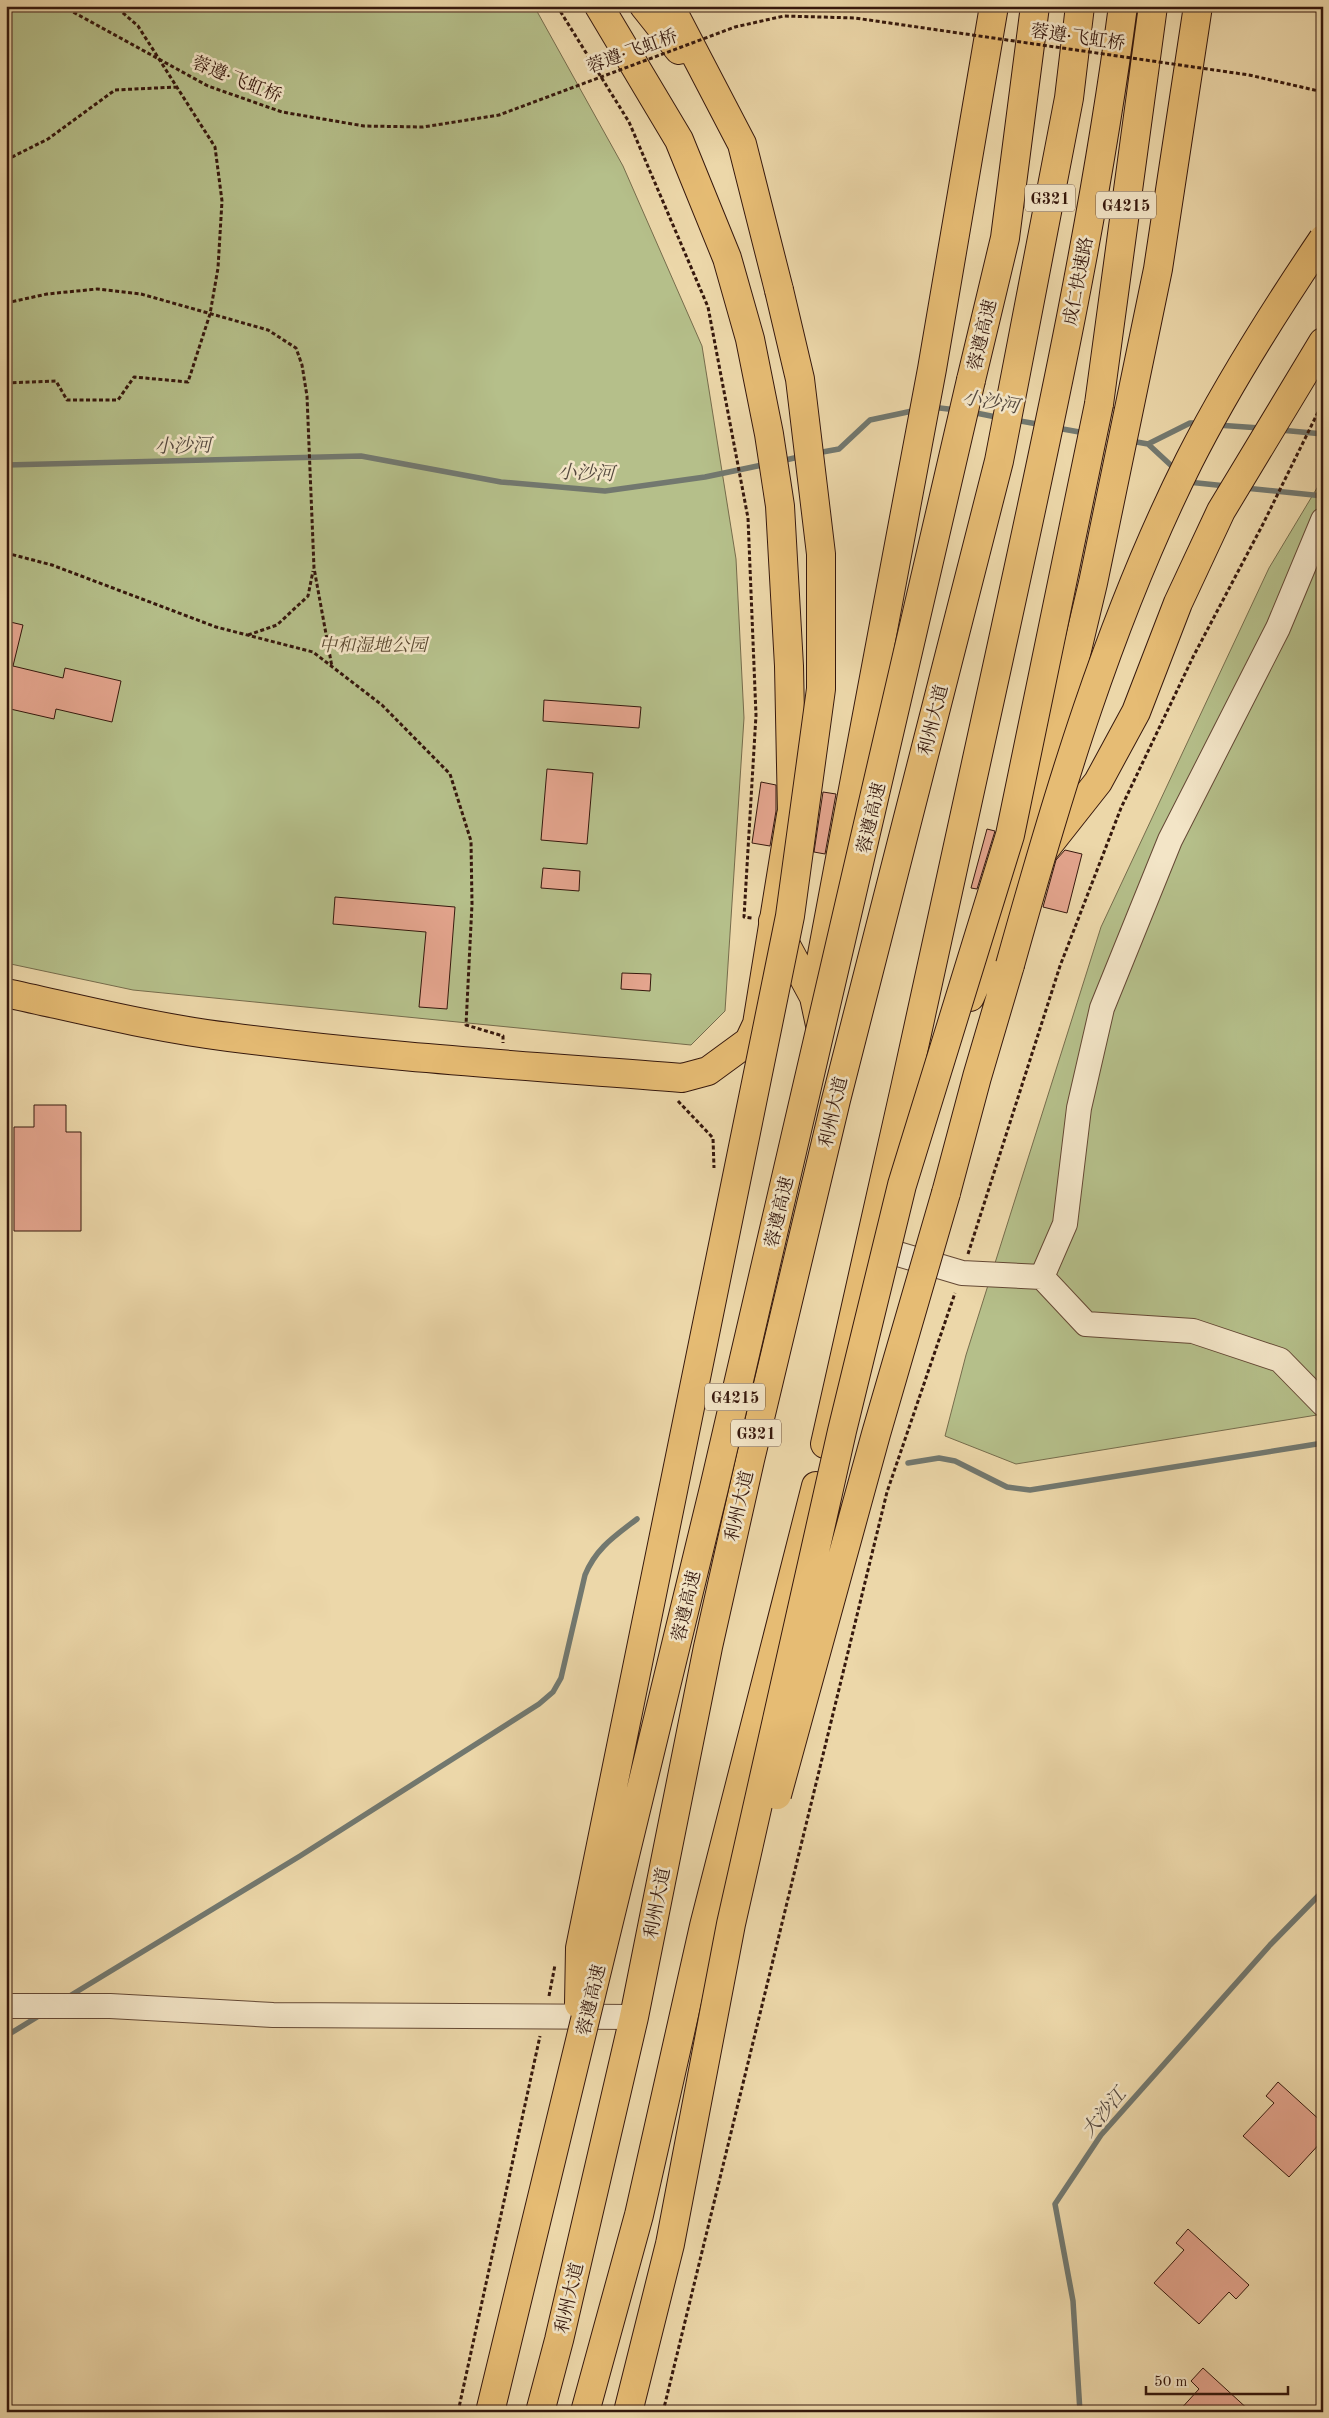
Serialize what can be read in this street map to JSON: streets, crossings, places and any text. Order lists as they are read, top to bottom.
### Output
{
  "streets": {
    "main road": [
      "G321",
      "G4215",
      "成仁快速路",
      "蓉遵高速",
      "利州大道"
    ],
    "path": ["蓉遵·飞虹桥"]
  },
  "crossings": [
    ["G321", "成仁快速路"]
  ],
  "water": ["小沙河", "大沙江"],
  "parks": ["中和湿地公园"],
  "scale_bar": "50 m"
}
